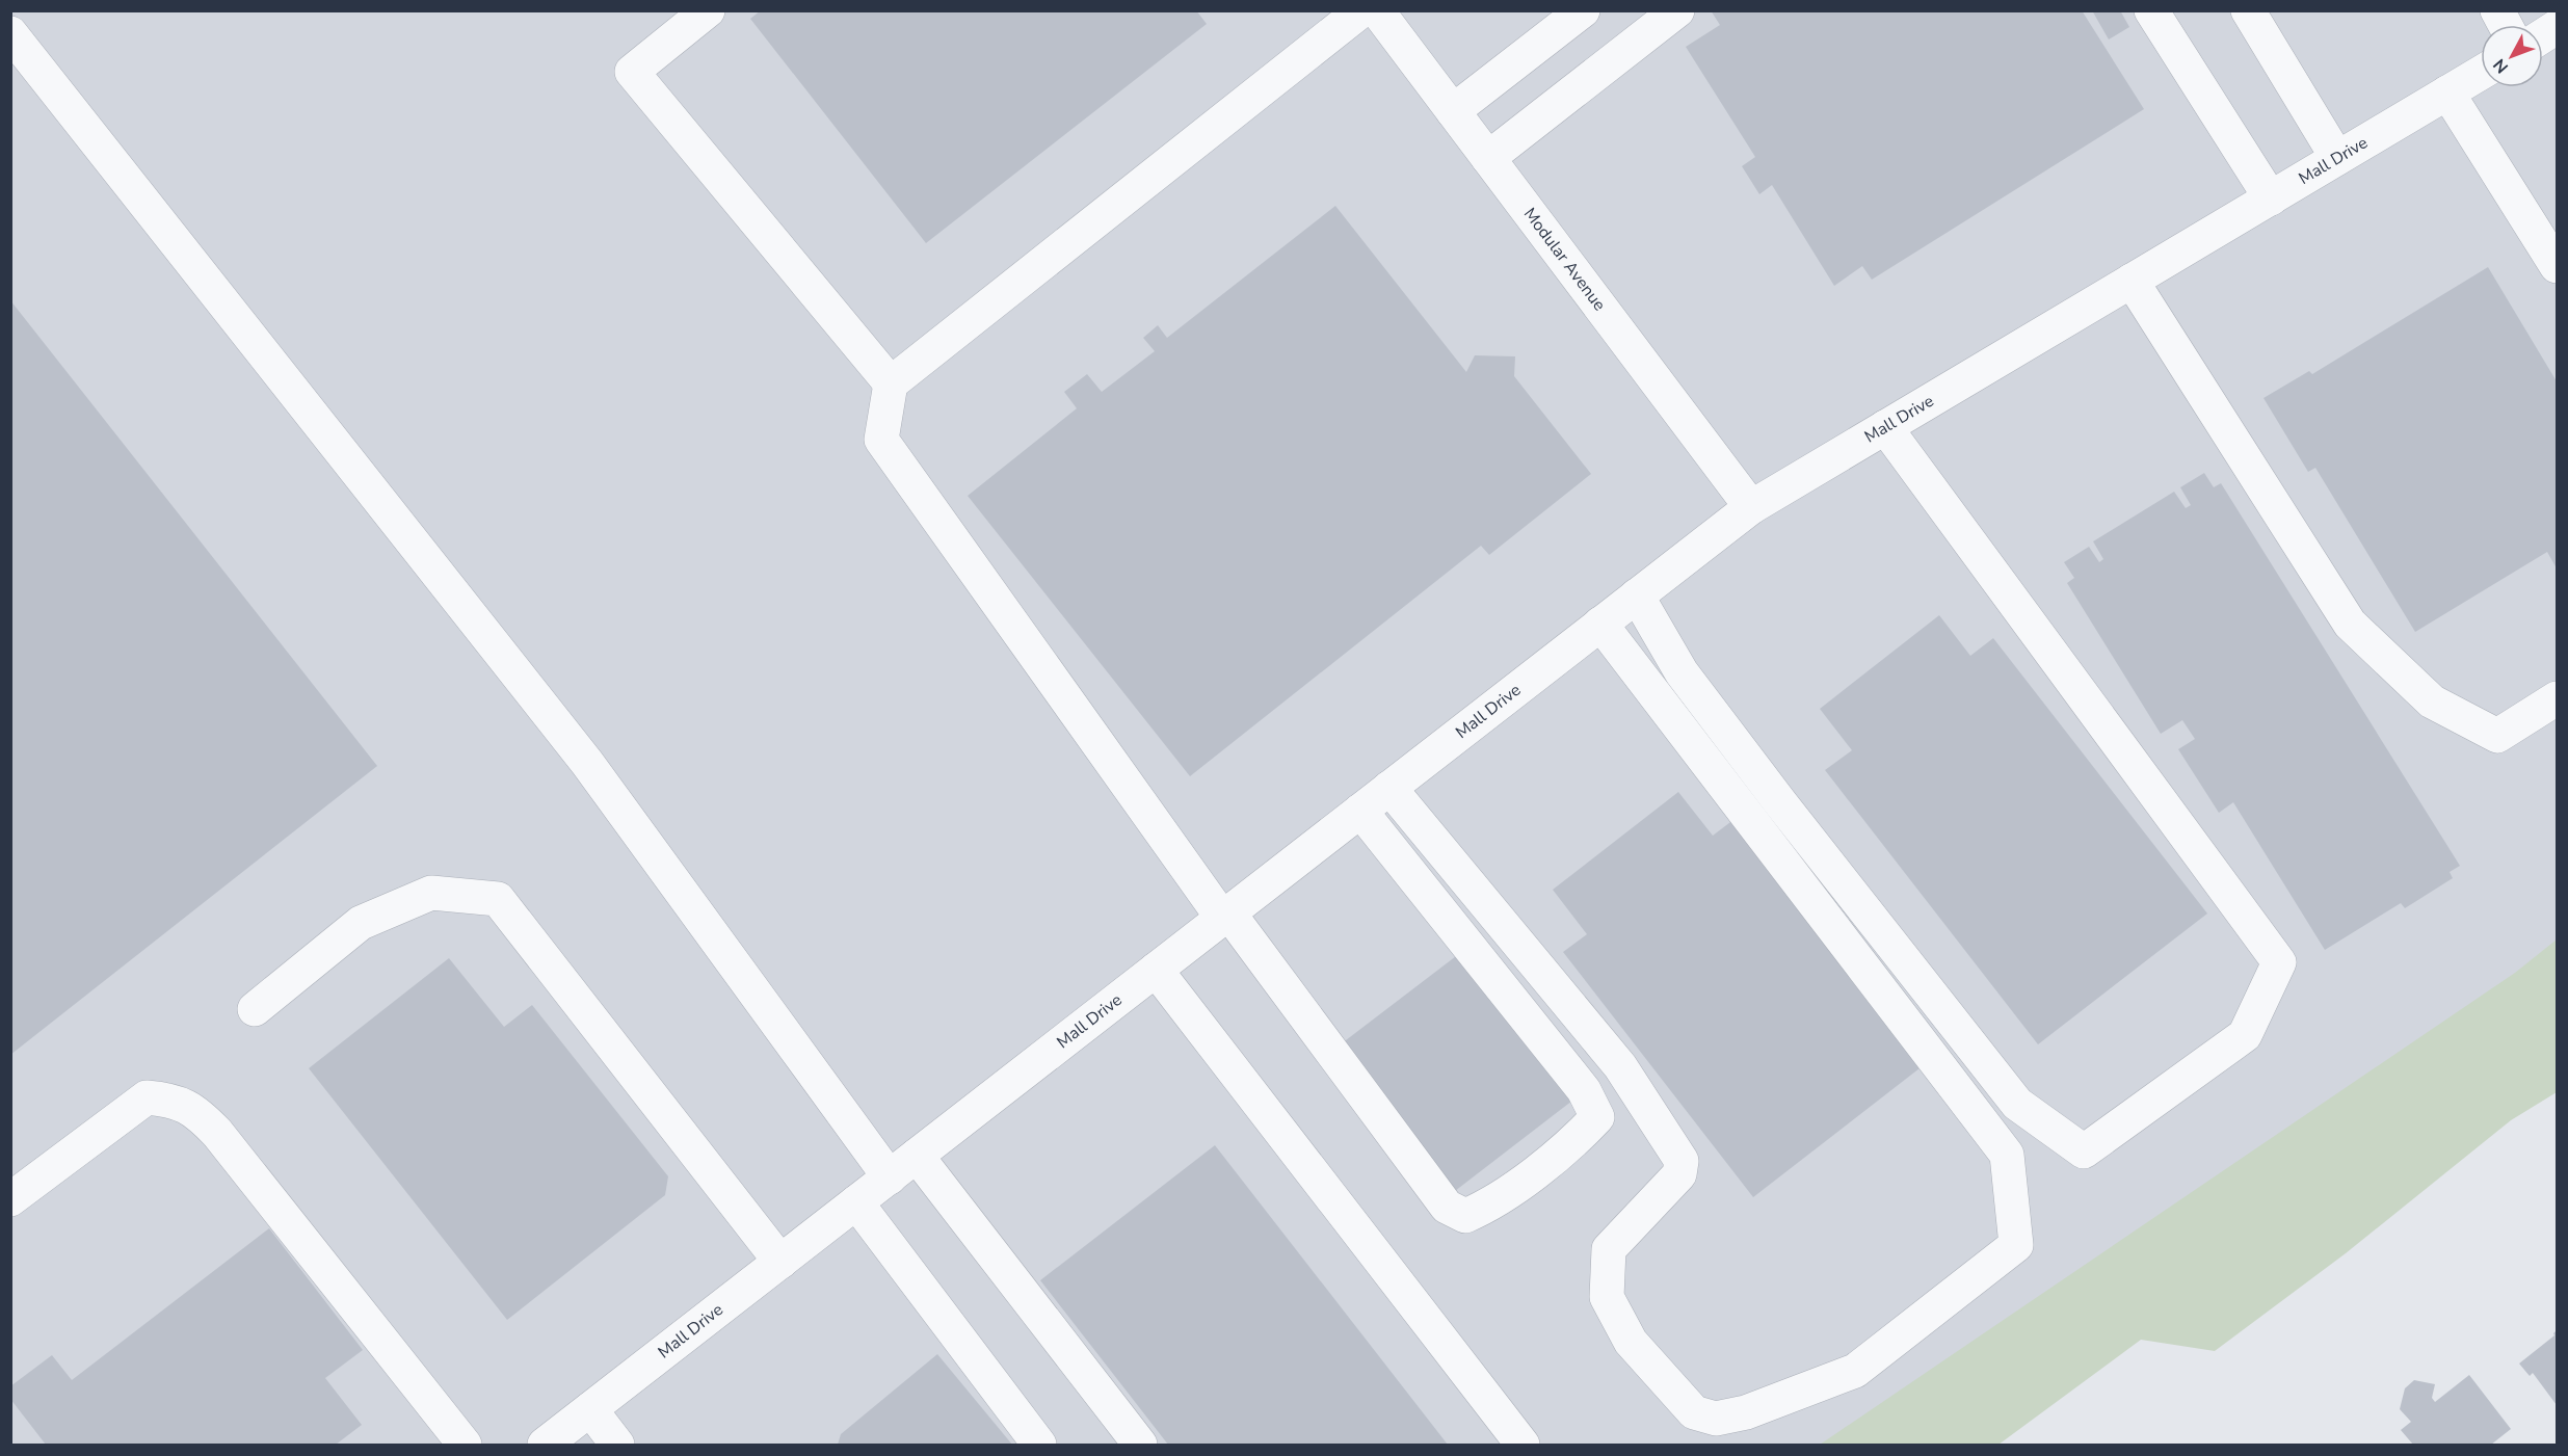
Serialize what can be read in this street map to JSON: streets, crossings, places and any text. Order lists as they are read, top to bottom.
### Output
{
  "streets": {
    "street": ["Mall Drive", "Modular Avenue"]
  },
  "crossings": [
    ["Mall Drive", "Modular Avenue"]
  ],
  "north": "bottom left"
}
